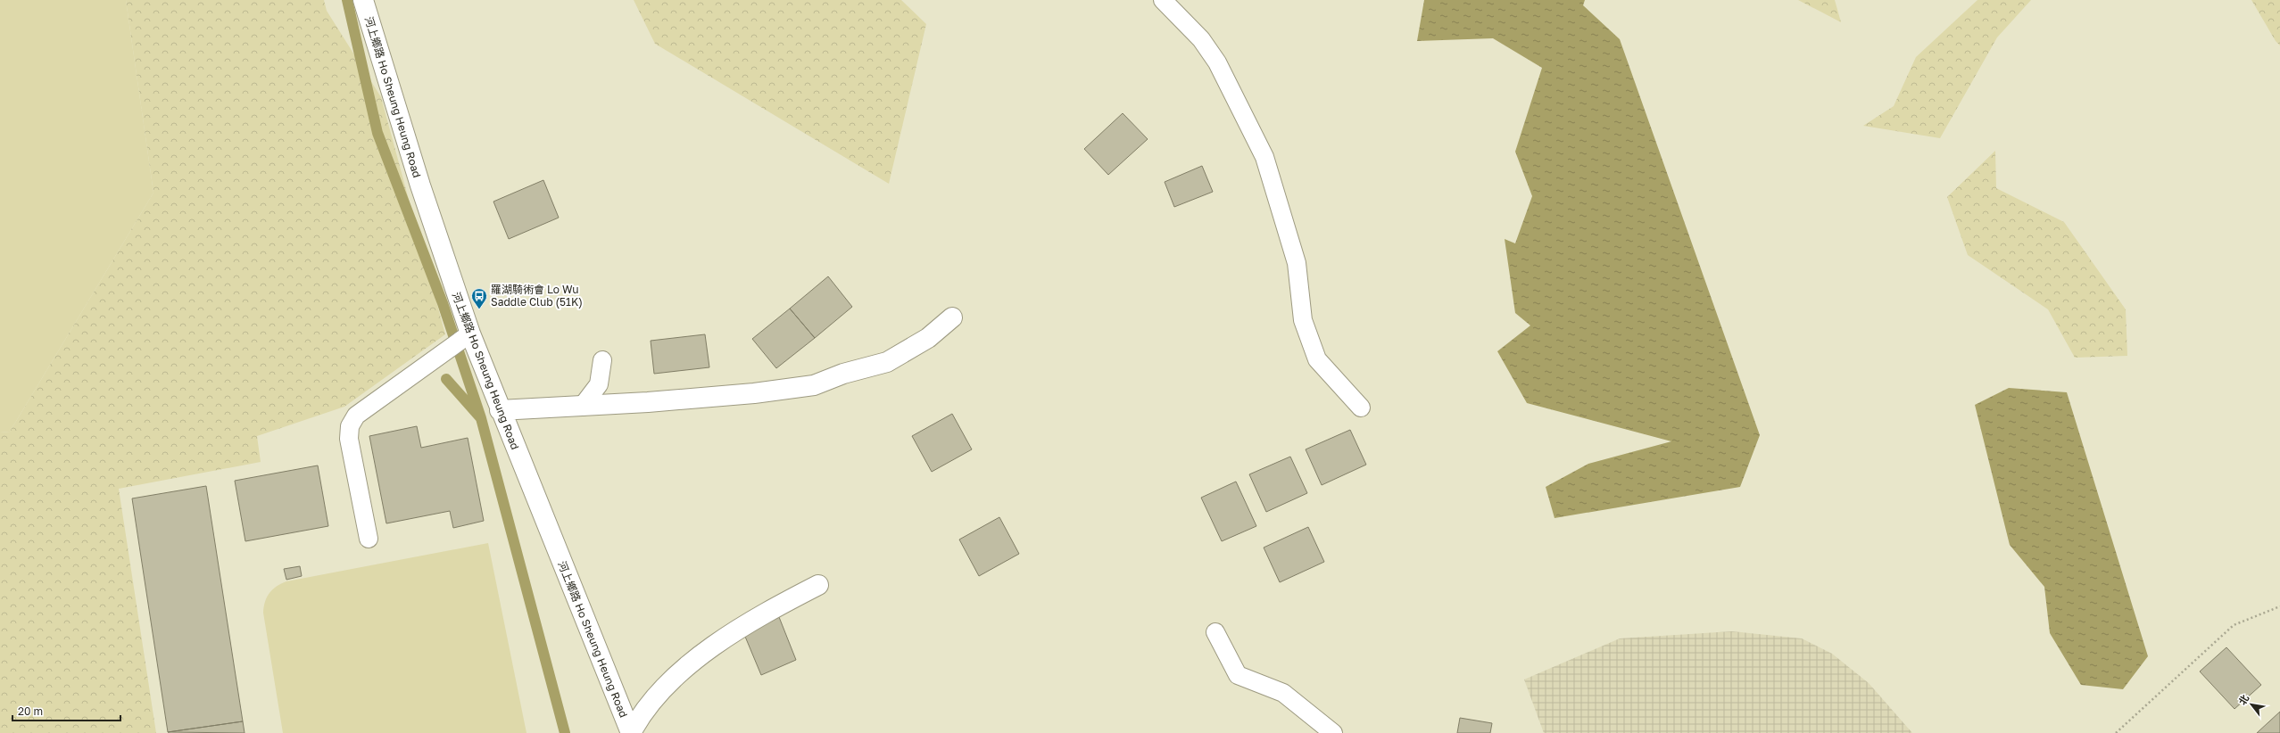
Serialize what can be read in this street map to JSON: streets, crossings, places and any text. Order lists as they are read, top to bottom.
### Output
{
  "streets": {
    "street": ["河上鄉路 Ho Sheung Heung Road"]
  },
  "places": {
    "bus stop": ["羅湖騎術會 Lo Wu Saddle Club (51K)"]
  },
  "scale_bar": "20 m",
  "north": "top left"
}
